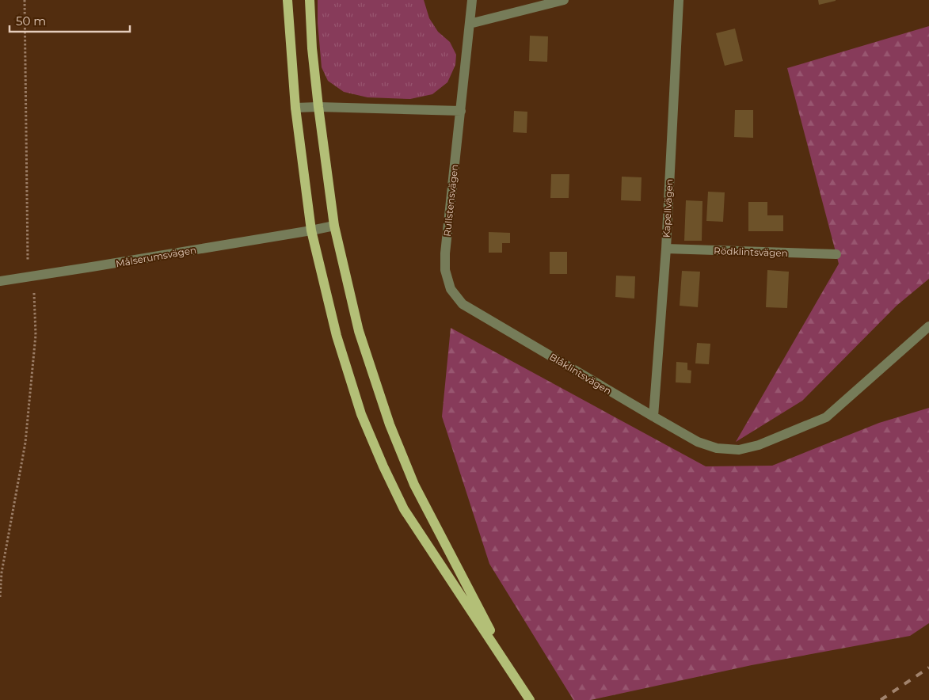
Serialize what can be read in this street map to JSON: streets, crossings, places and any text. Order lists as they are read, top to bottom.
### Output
{
  "streets": {
    "street": [
      "Rullstensvägen",
      "Kapellvägen",
      "Rödklintsvägen",
      "Målserumsvägen",
      "Blåklintsvägen"
    ]
  },
  "crossings": [
    ["Rullstensvägen", "Blåklintsvägen"],
    ["Kapellvägen", "Rödklintsvägen"],
    ["Kapellvägen", "Blåklintsvägen"]
  ],
  "scale_bar": "50 m"
}
